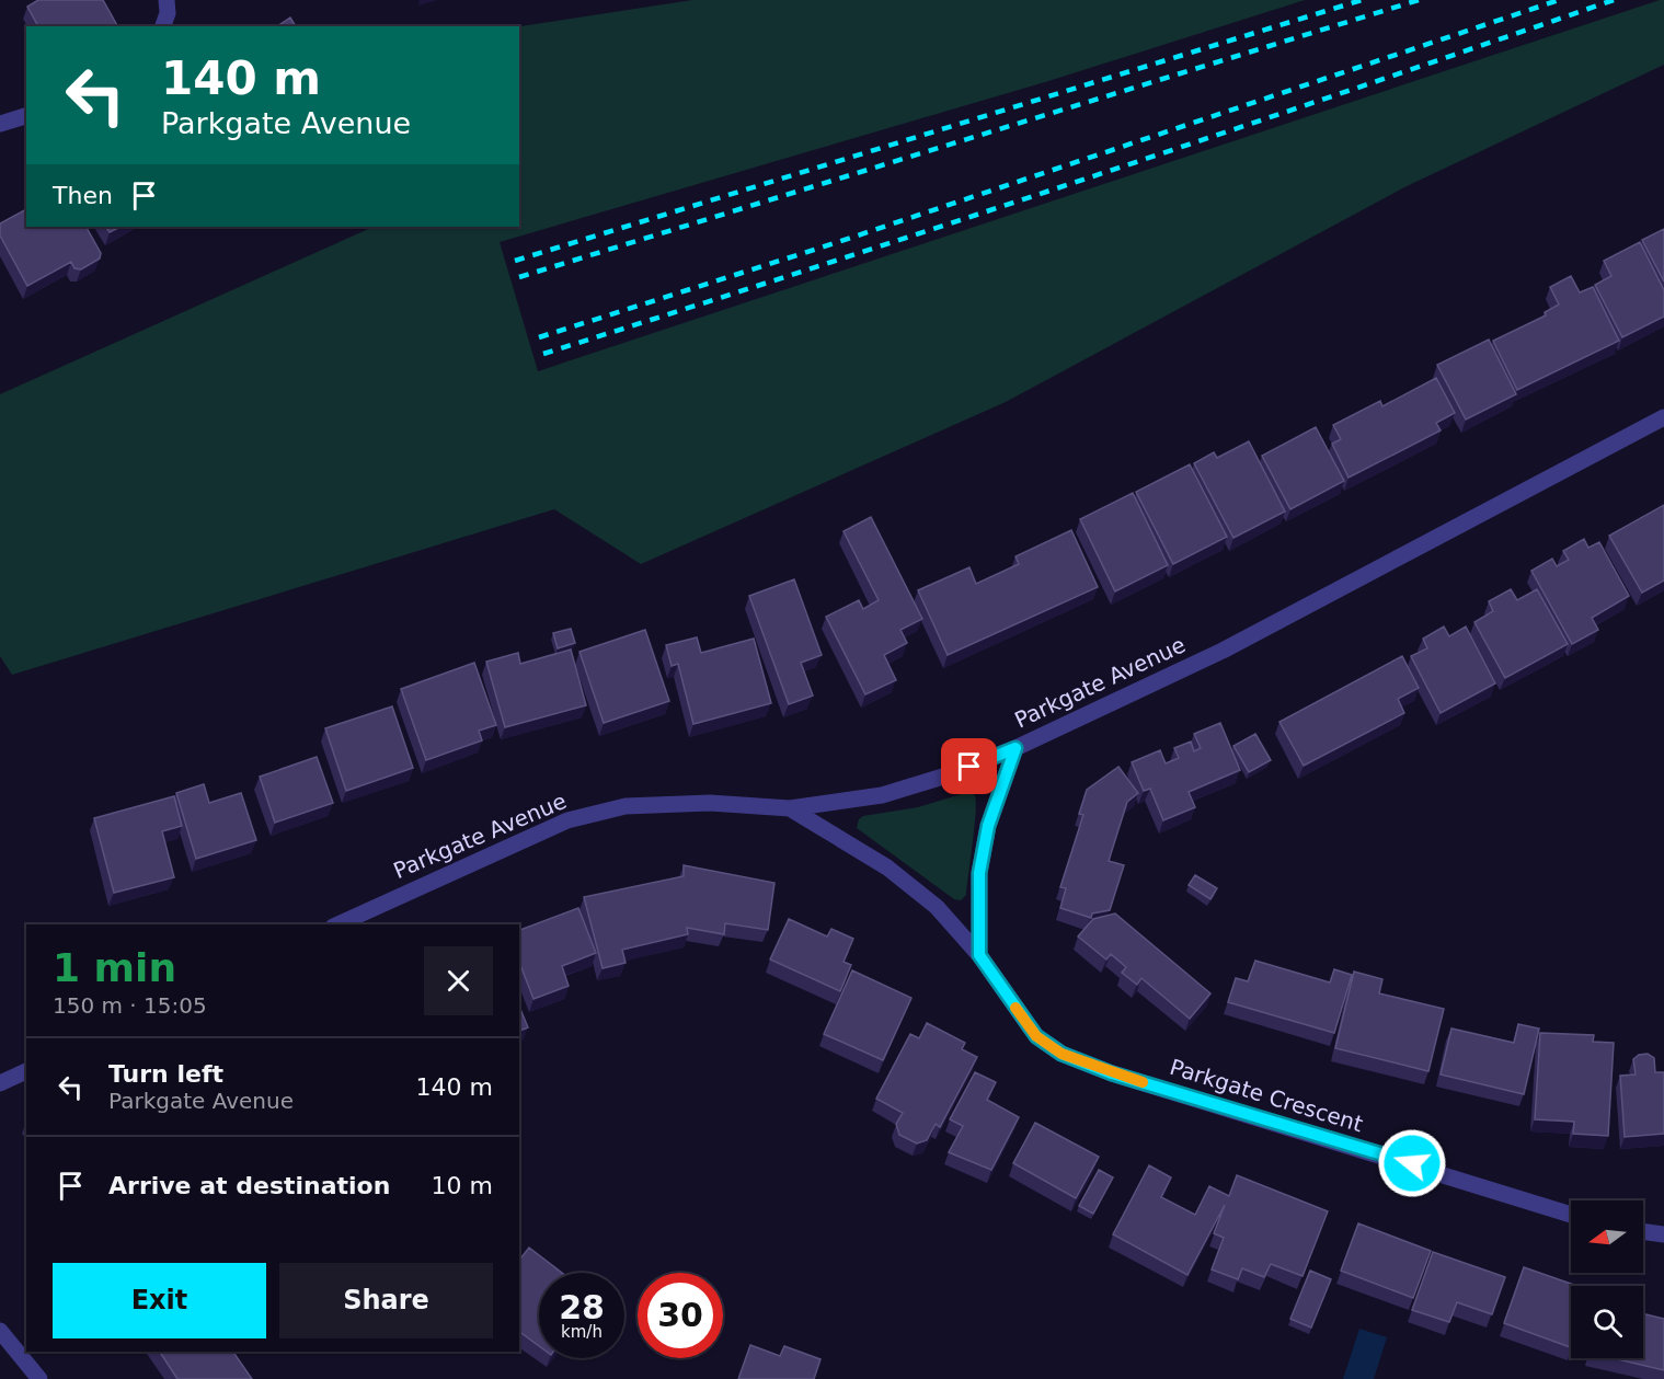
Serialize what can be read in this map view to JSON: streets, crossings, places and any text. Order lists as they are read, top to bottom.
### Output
{
  "streets": {
    "street": ["Parkgate Avenue", "Parkgate Crescent"]
  },
  "crossings": [
    ["Parkgate Avenue", "Parkgate Crescent"]
  ],
  "north": "left",
  "page": {
    "turn": ["140 m", "Parkgate Avenue"],
    "then": "Then",
    "heading": ["1 min", "150 m · 15:05"],
    "list": [
      {
        "name": "Turn left",
        "note": "Parkgate Avenue",
        "value": "140 m"
      },
      {
        "name": "Arrive at destination",
        "value": "10 m"
      }
    ],
    "buttons": ["Exit", "Share"],
    "speed": "28 km/h",
    "limit": "30"
  }
}
